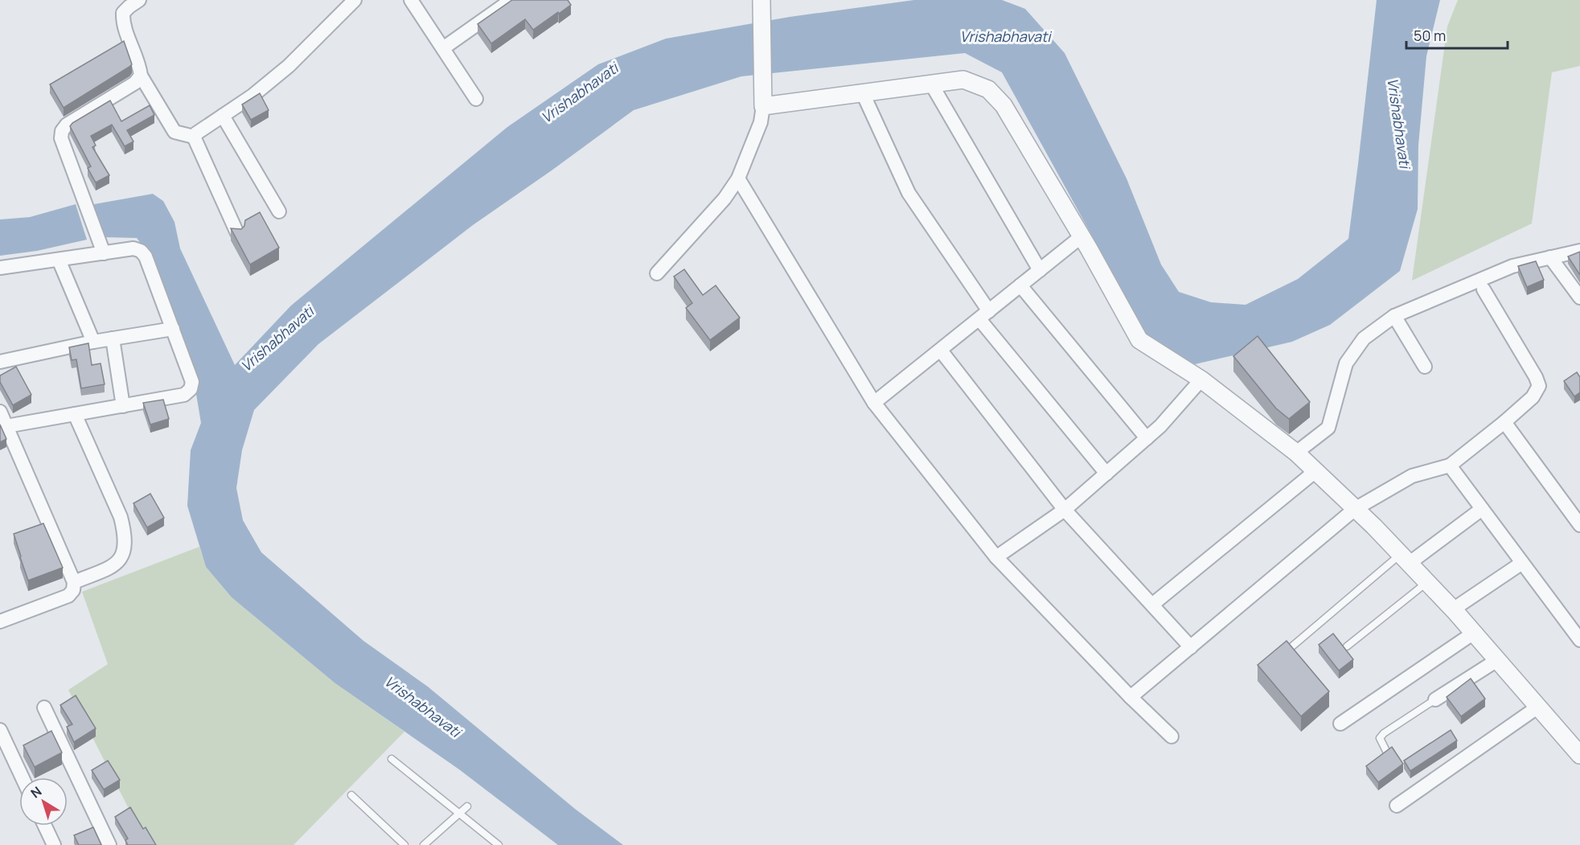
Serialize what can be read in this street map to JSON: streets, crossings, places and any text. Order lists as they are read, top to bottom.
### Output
{
  "water": ["Vrishabhavati"],
  "scale_bar": "50 m",
  "north": "top left"
}
